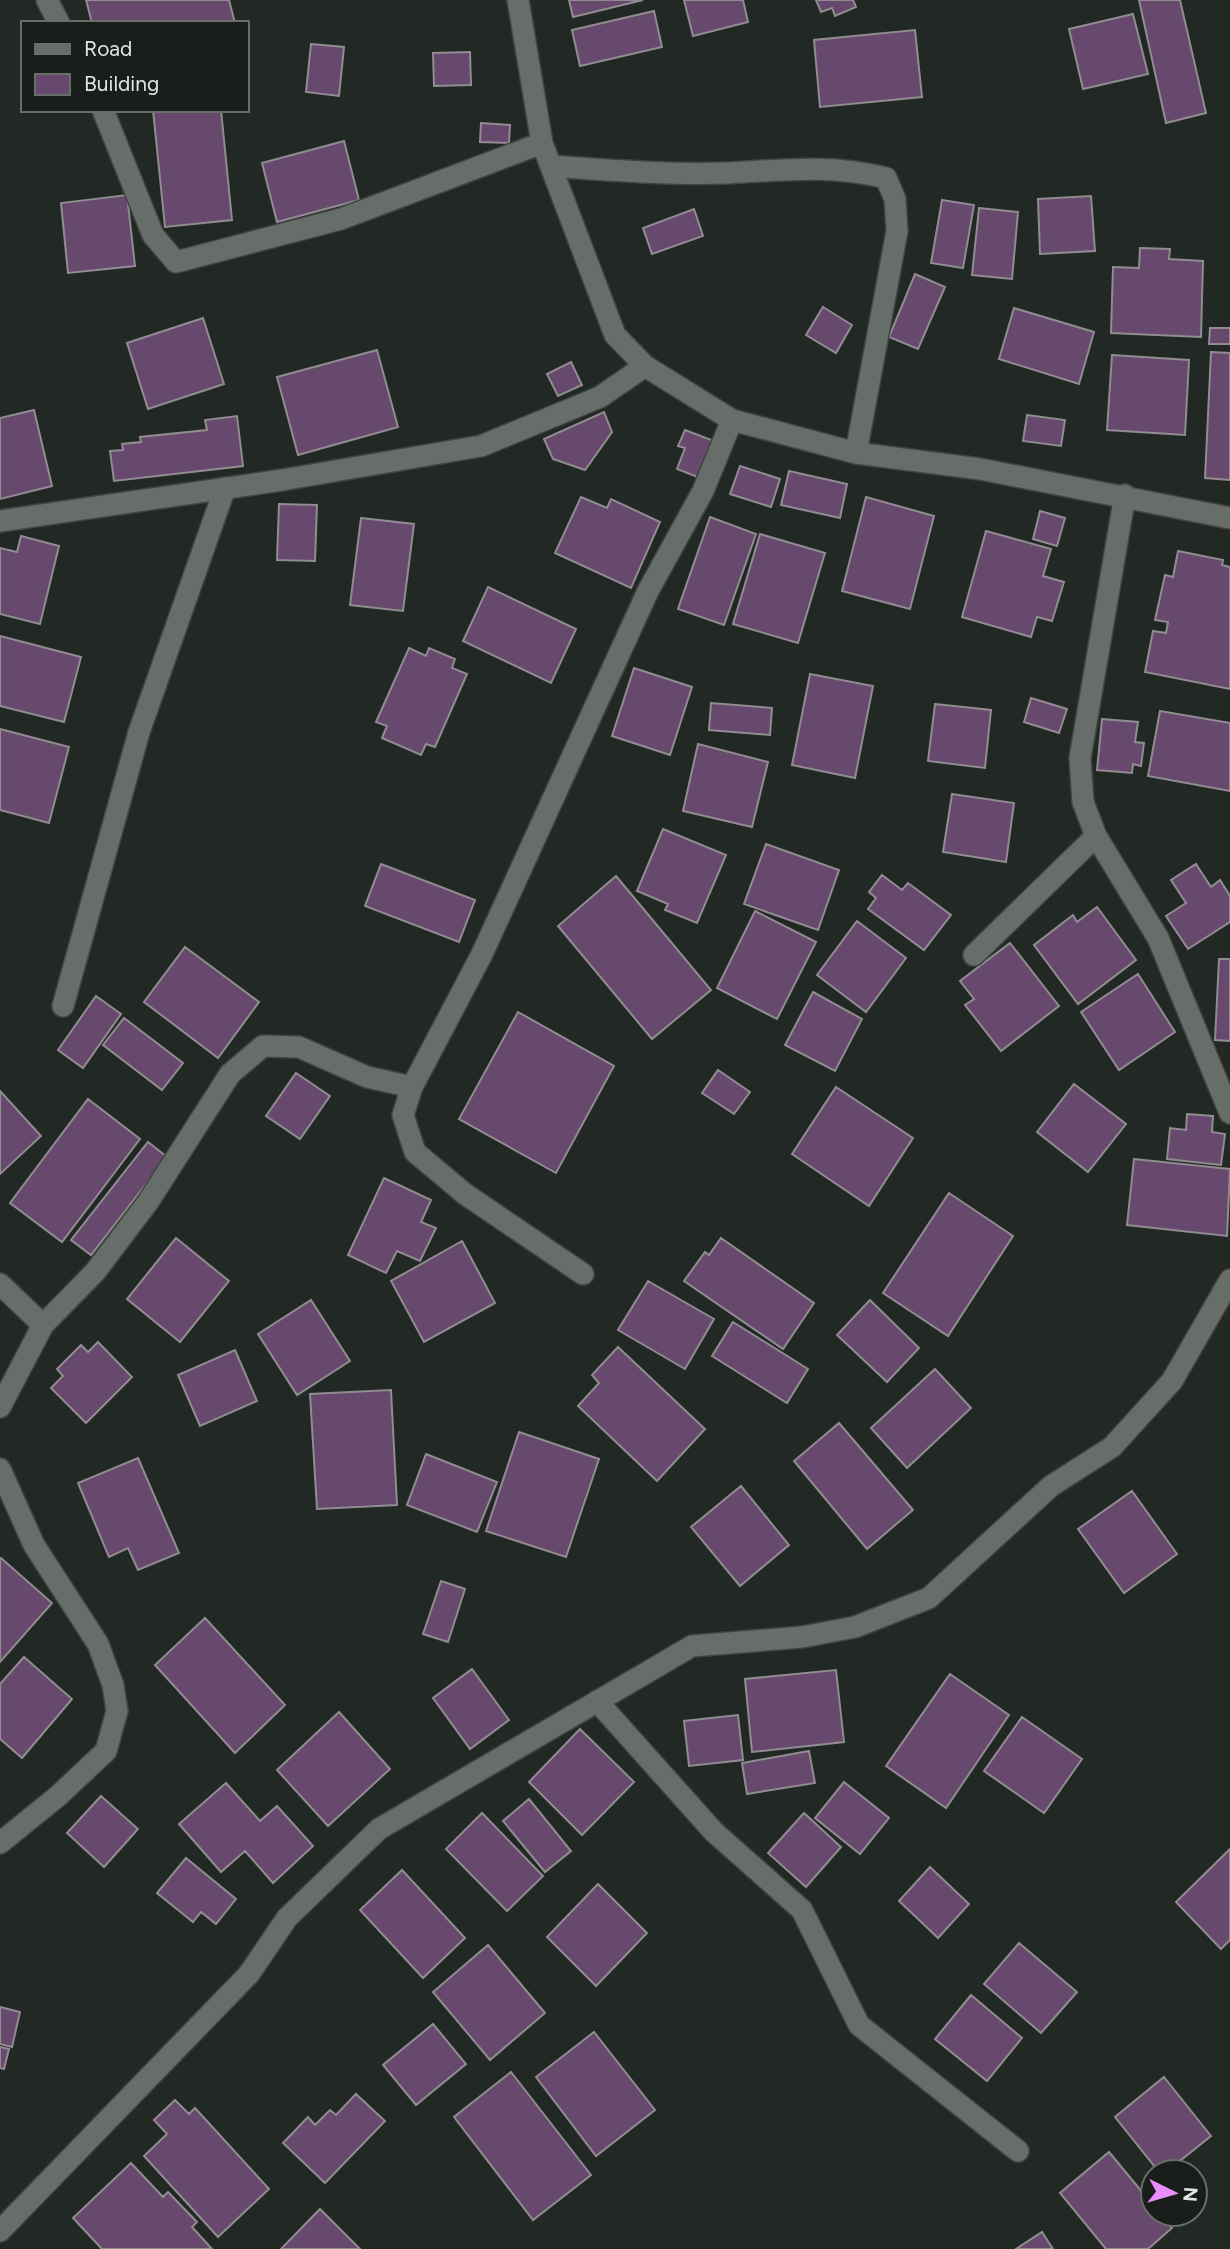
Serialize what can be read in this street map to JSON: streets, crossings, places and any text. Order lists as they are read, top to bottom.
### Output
{
  "legend": ["Road", "Building"],
  "north": "right"
}
